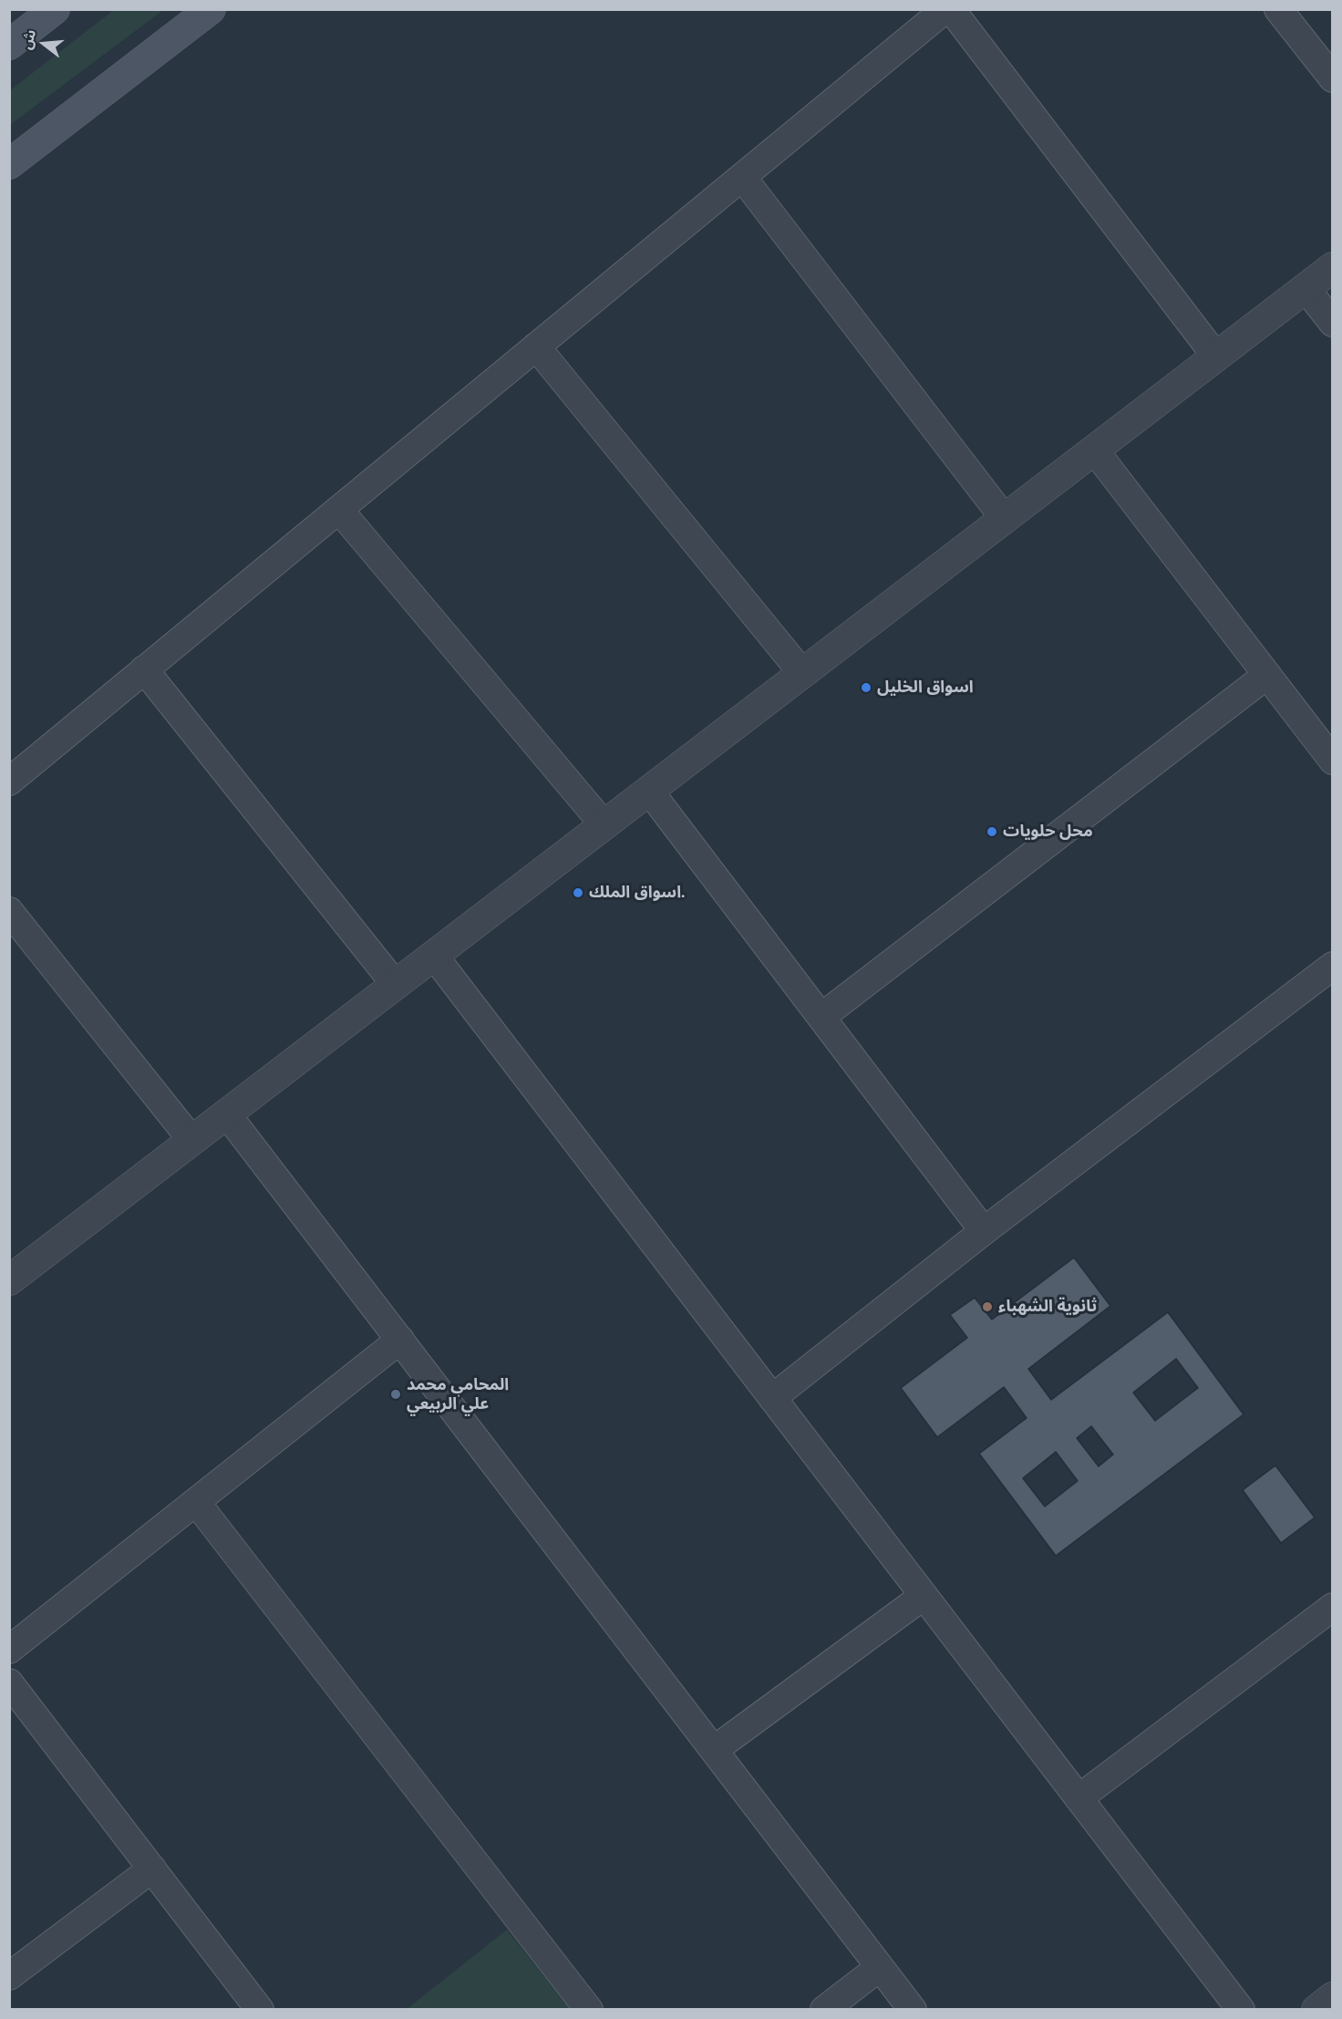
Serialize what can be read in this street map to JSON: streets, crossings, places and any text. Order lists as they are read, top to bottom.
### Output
{
  "places": [
    "اسواق الخليل",
    "محل حلويات",
    "اسواق الملك.",
    "ثانوية الشهباء",
    "المحامي محمد علي الربيعي"
  ],
  "north": "left"
}
